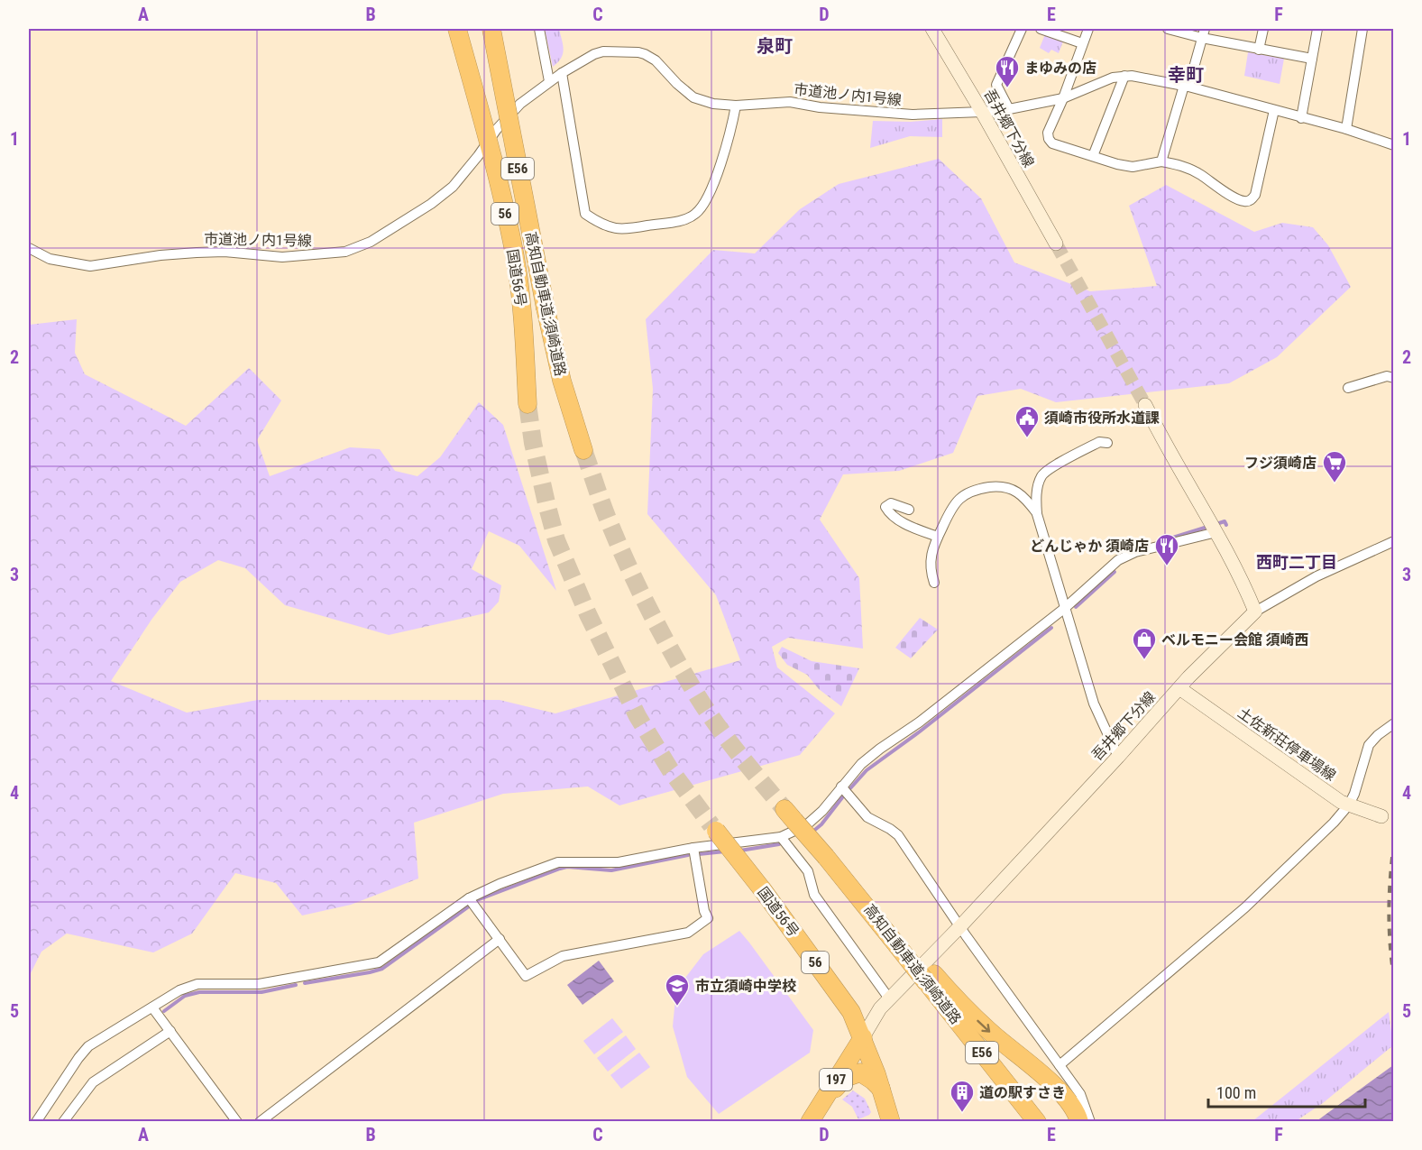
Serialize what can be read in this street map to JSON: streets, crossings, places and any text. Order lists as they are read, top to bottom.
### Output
{
  "streets": {
    "highway": [
      "E56",
      "56",
      "国道56号",
      "高知自動車道;須崎道路",
      "197"
    ],
    "main road": ["吾井郷下分線", "土佐新荘停車場線"],
    "street": ["市道池ノ内1号線"]
  },
  "crossings": [
    ["市道池ノ内1号線", "吾井郷下分線"],
    ["市道池ノ内1号線", "国道56号"],
    ["吾井郷下分線", "国道56号"],
    ["吾井郷下分線", "土佐新荘停車場線"],
    ["吾井郷下分線", "197"],
    ["国道56号", "197"]
  ],
  "districts": ["泉町", "幸町", "西町二丁目"],
  "places": {
    "restaurant": ["まゆみの店", "どんじゃか 須崎店"],
    "public building": ["須崎市役所水道課"],
    "supermarket": ["フジ須崎店"],
    "shop": ["ベルモニー会館 須崎西"],
    "school or university": ["市立須崎中学校"],
    "building": ["道の駅すさき"]
  },
  "scale_bar": "100 m",
  "grid": {
    "columns": [
      "A",
      "B",
      "C",
      "D",
      "E",
      "F"
    ],
    "rows": [
      "1",
      "2",
      "3",
      "4",
      "5"
    ]
  }
}
